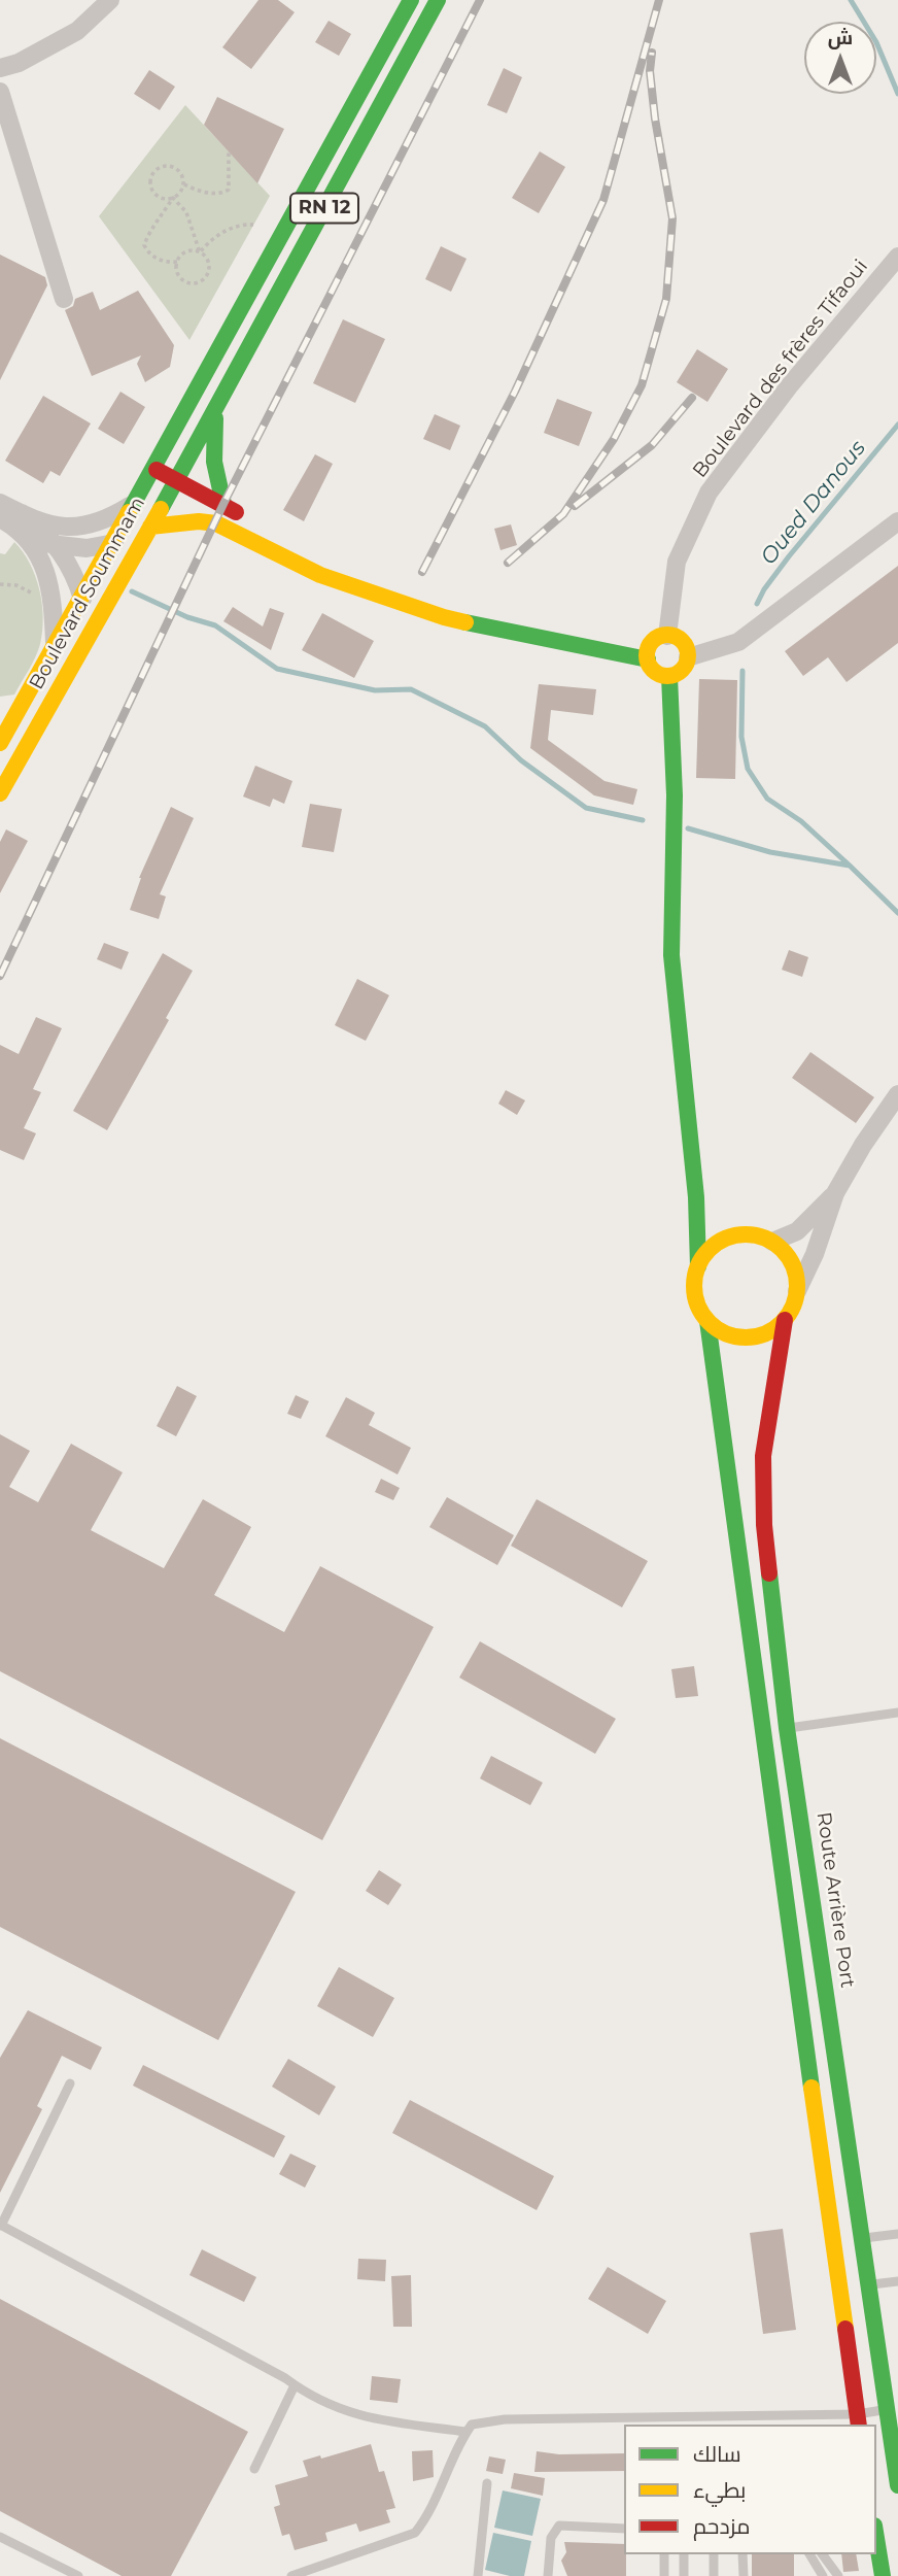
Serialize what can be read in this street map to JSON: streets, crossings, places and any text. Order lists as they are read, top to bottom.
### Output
{
  "streets": {
    "street": [
      "RN 12",
      "Boulevard des frères Tifaoui",
      "Boulevard Soummam",
      "Route Arrière Port"
    ]
  },
  "crossings": [
    ["RN 12", "Boulevard Soummam"]
  ],
  "water": ["Oued Danous"],
  "legend": ["سالك", "بطيء", "مزدحم"],
  "north": "top"
}
